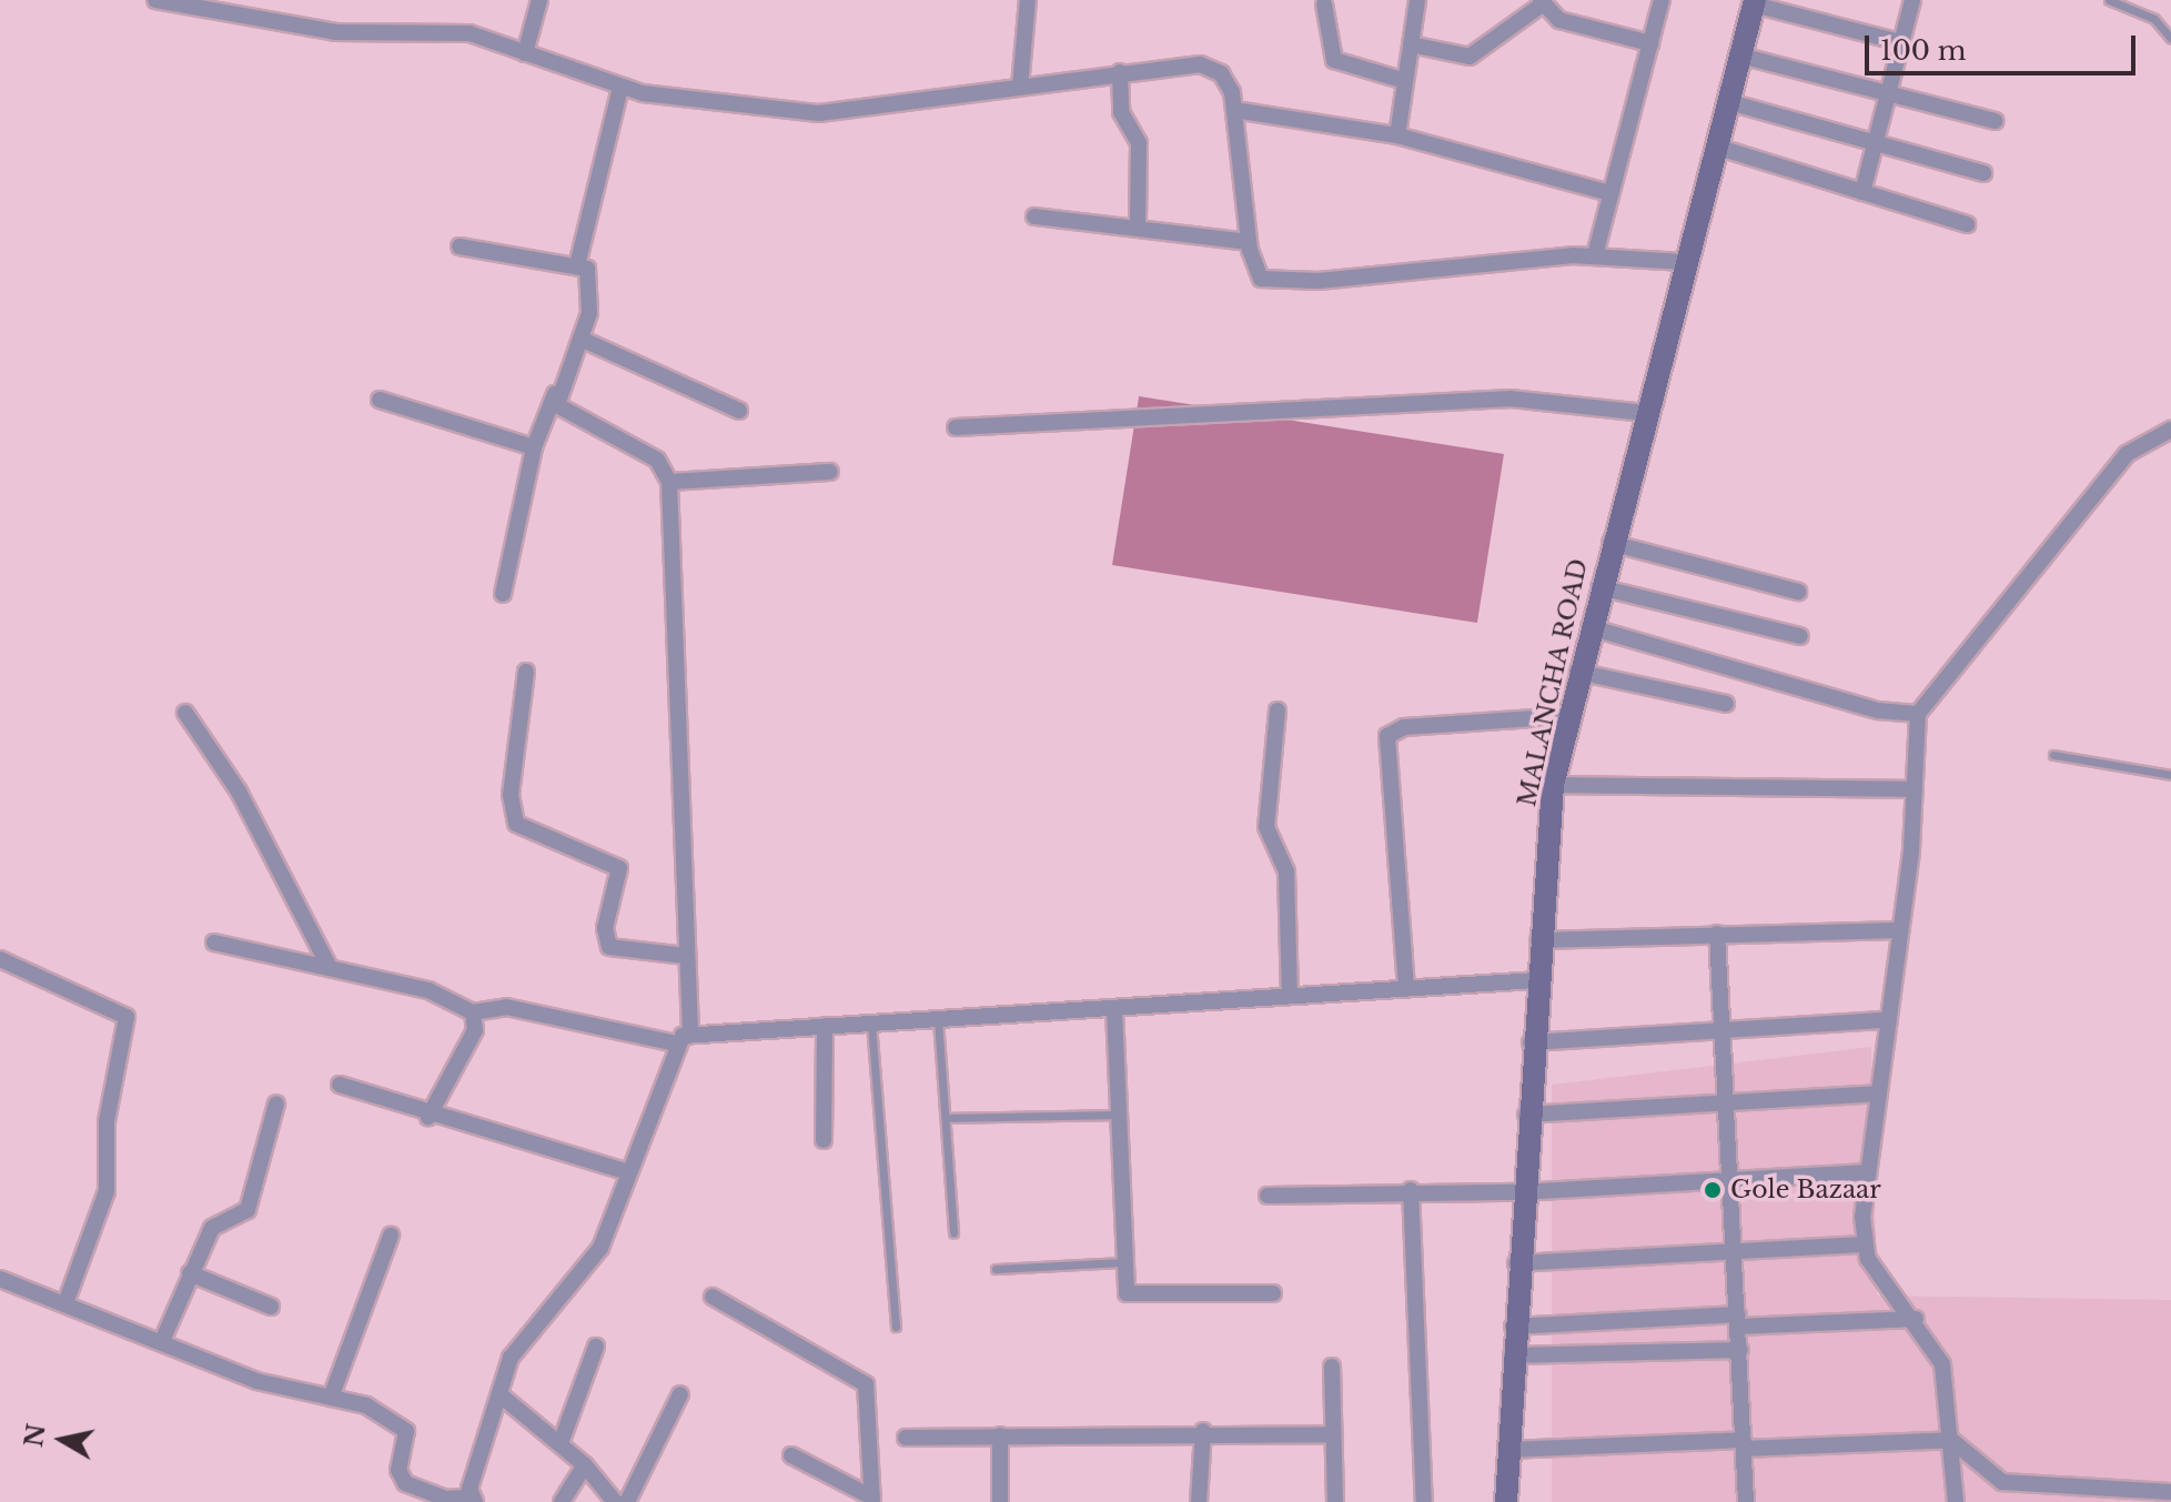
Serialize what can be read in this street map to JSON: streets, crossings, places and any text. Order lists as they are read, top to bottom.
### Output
{
  "streets": {
    "main road": ["MALANCHA ROAD"]
  },
  "places": ["Gole Bazaar"],
  "scale_bar": "100 m",
  "north": "left"
}
